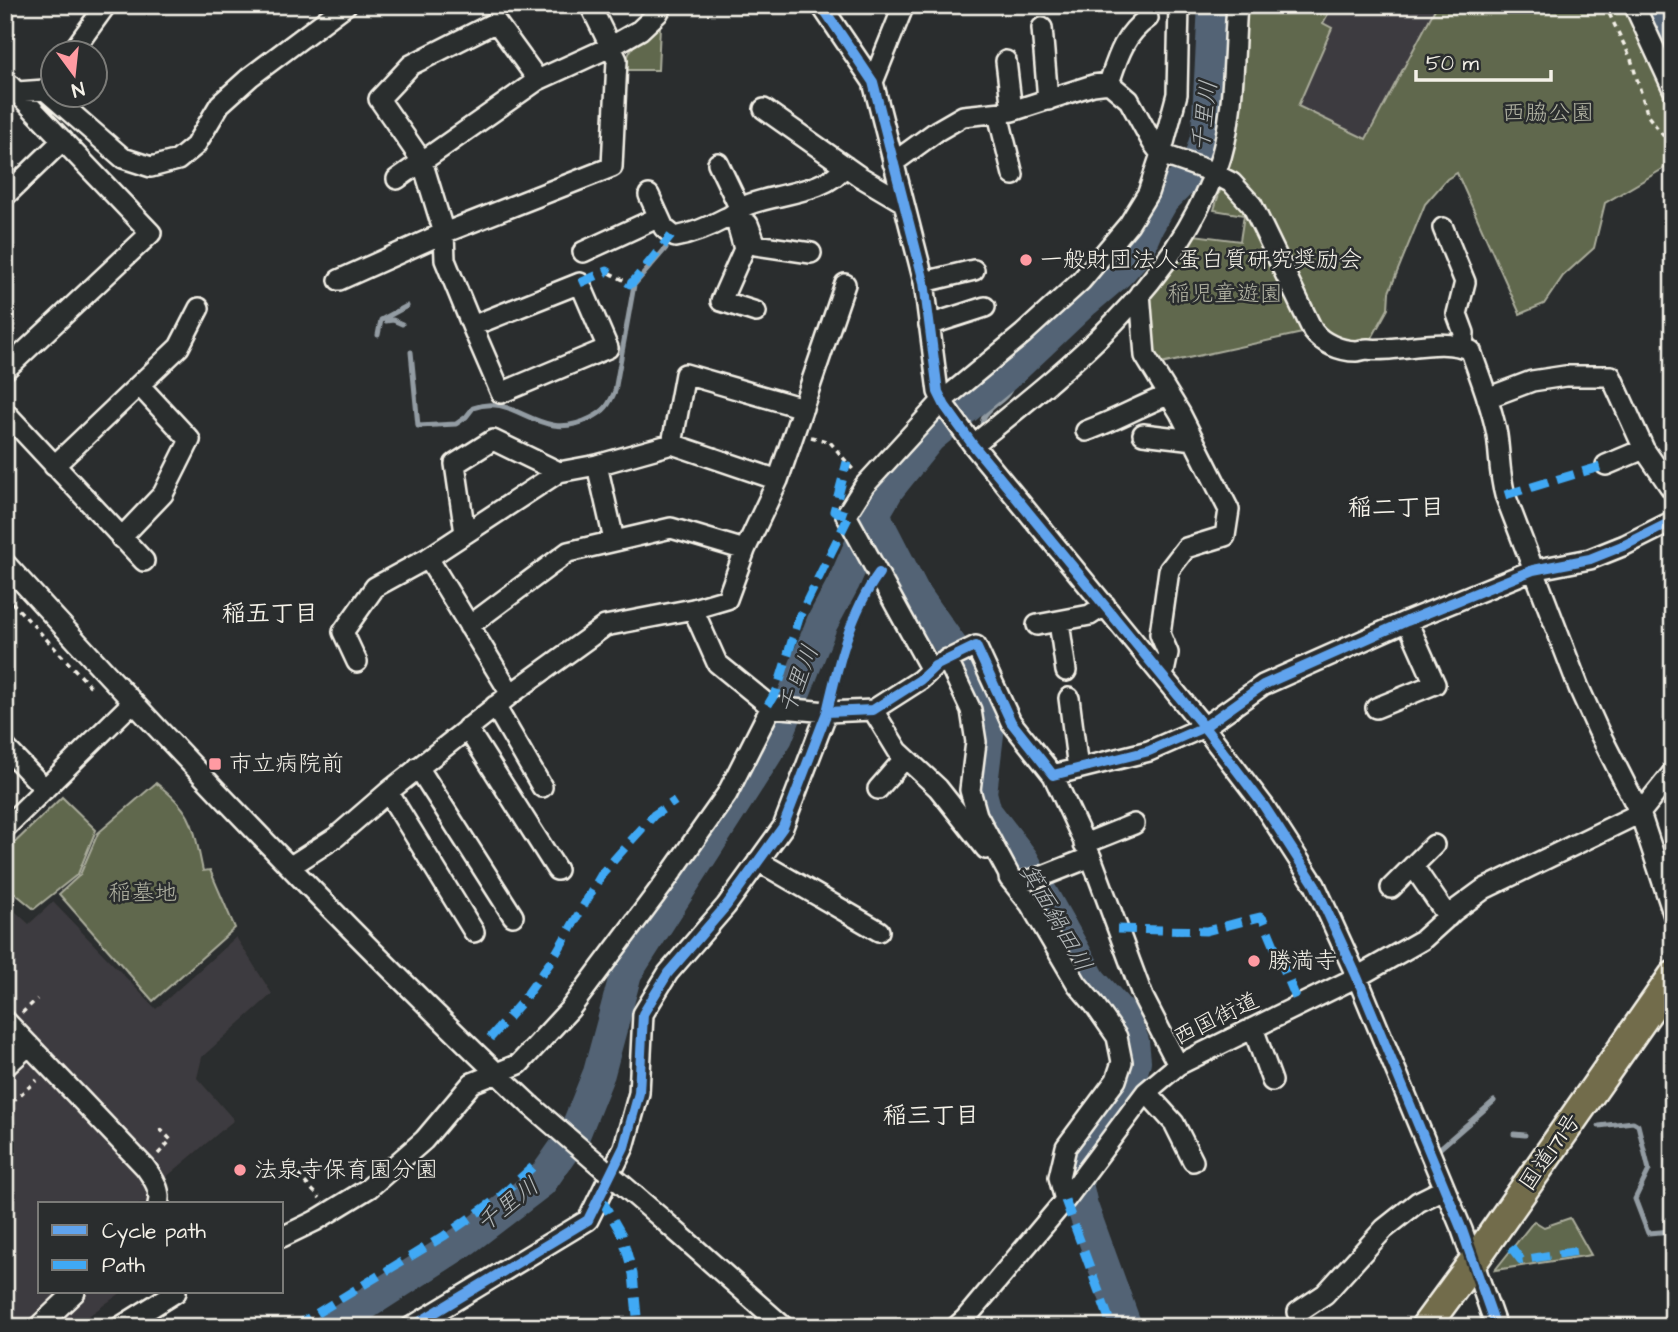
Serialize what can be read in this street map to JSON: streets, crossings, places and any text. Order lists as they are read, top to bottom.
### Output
{
  "streets": {
    "highway": ["国道171号"],
    "street": ["西国街道"]
  },
  "districts": ["稲二丁目", "稲五丁目", "稲三丁目"],
  "water": ["千里川", "箕面鍋田川"],
  "parks": ["西脇公園", "稲児童遊園", "稲墓地"],
  "places": {
    "other": ["一般財団法人蛋白質研究奨励会", "勝満寺", "法泉寺保育園分園"],
    "transit": ["市立病院前"]
  },
  "legend": ["Cycle path", "Path"],
  "scale_bar": "50 m",
  "north": "bottom"
}
